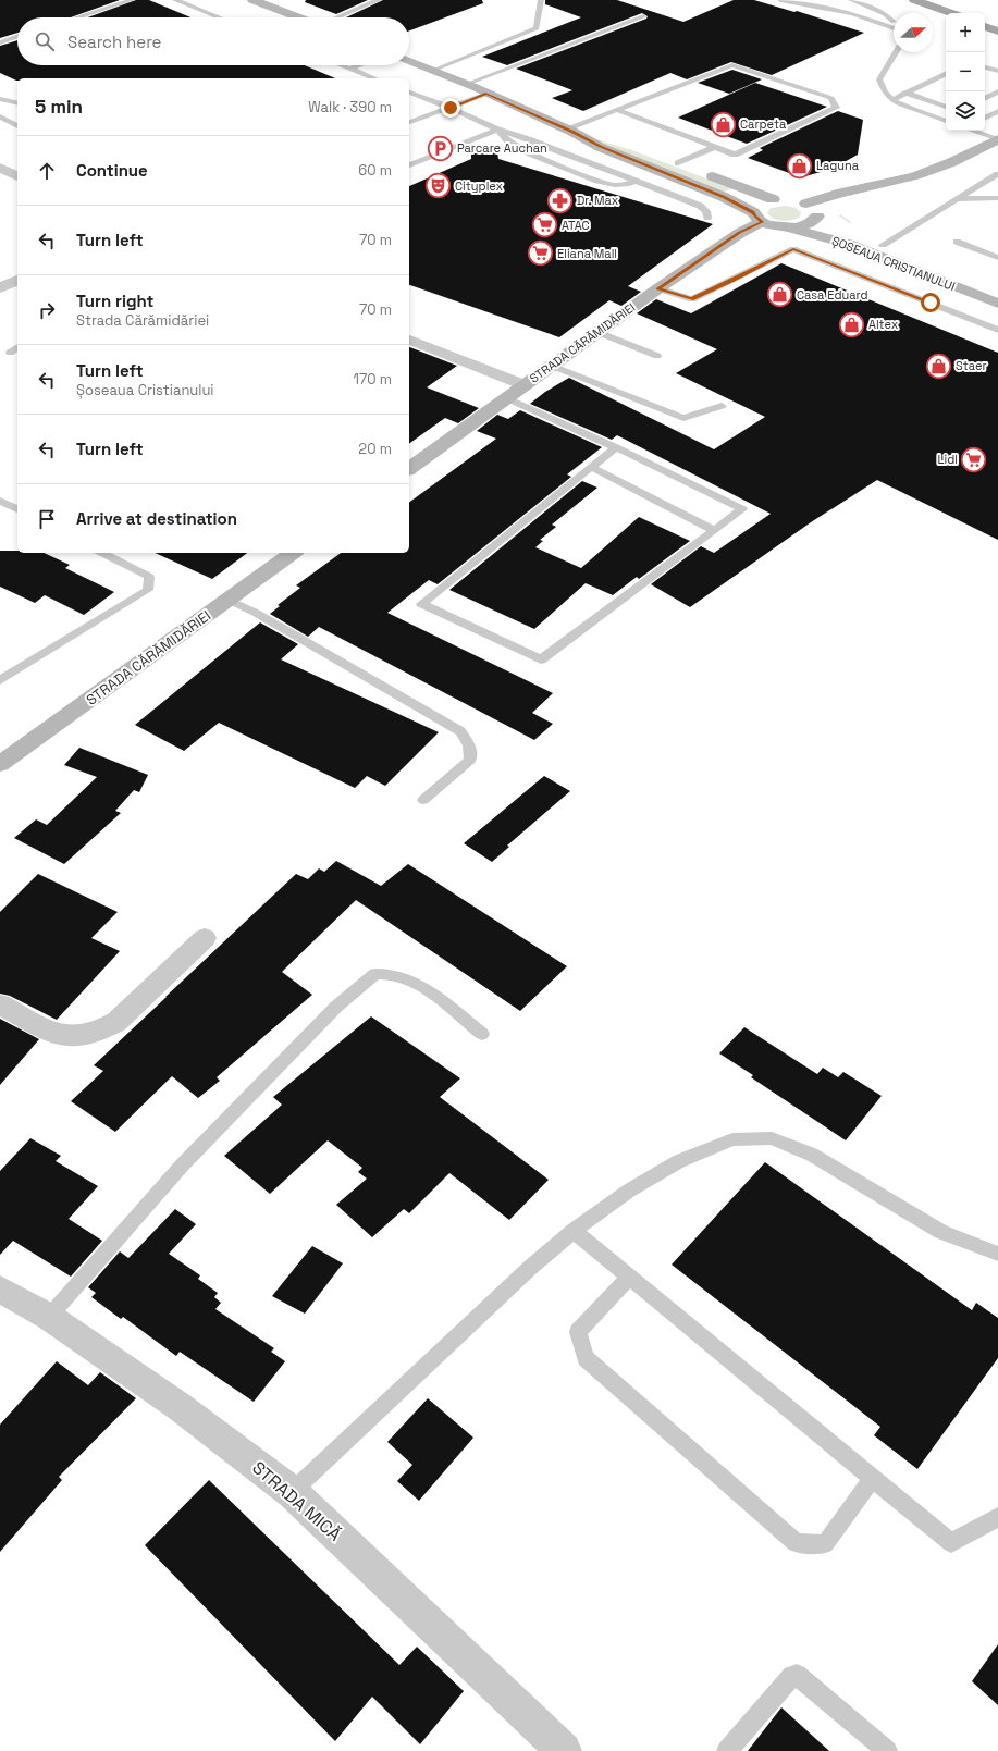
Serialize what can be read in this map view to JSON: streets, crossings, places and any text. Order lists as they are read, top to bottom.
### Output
{
  "streets": {
    "street": ["ȘOSEAUA CRISTIANULUI", "STRADA CĂRĂMIDĂRIEI", "STRADA MICĂ"]
  },
  "crossings": [
    ["ȘOSEAUA CRISTIANULUI", "STRADA CĂRĂMIDĂRIEI"]
  ],
  "places": {
    "shop": [
      "Carpeta",
      "Laguna",
      "Casa Eduard",
      "Altex",
      "Staer"
    ],
    "parking": ["Parcare Auchan"],
    "theatre": ["Cityplex"],
    "pharmacy": ["Dr. Max"],
    "supermarket": ["ATAC", "Eliana Mall", "Lidl"]
  },
  "north": "right",
  "page": {
    "map_buttons": ["+", "−"],
    "search": "Search here",
    "heading": ["5 min", "Walk · 390 m"],
    "list": [
      ["Continue", "60 m"],
      ["Turn left", "70 m"],
      ["Turn right", "Strada Cărămidăriei", "70 m"],
      ["Turn left", "Șoseaua Cristianului", "170 m"],
      ["Turn left", "20 m"],
      "Arrive at destination"
    ]
  }
}
